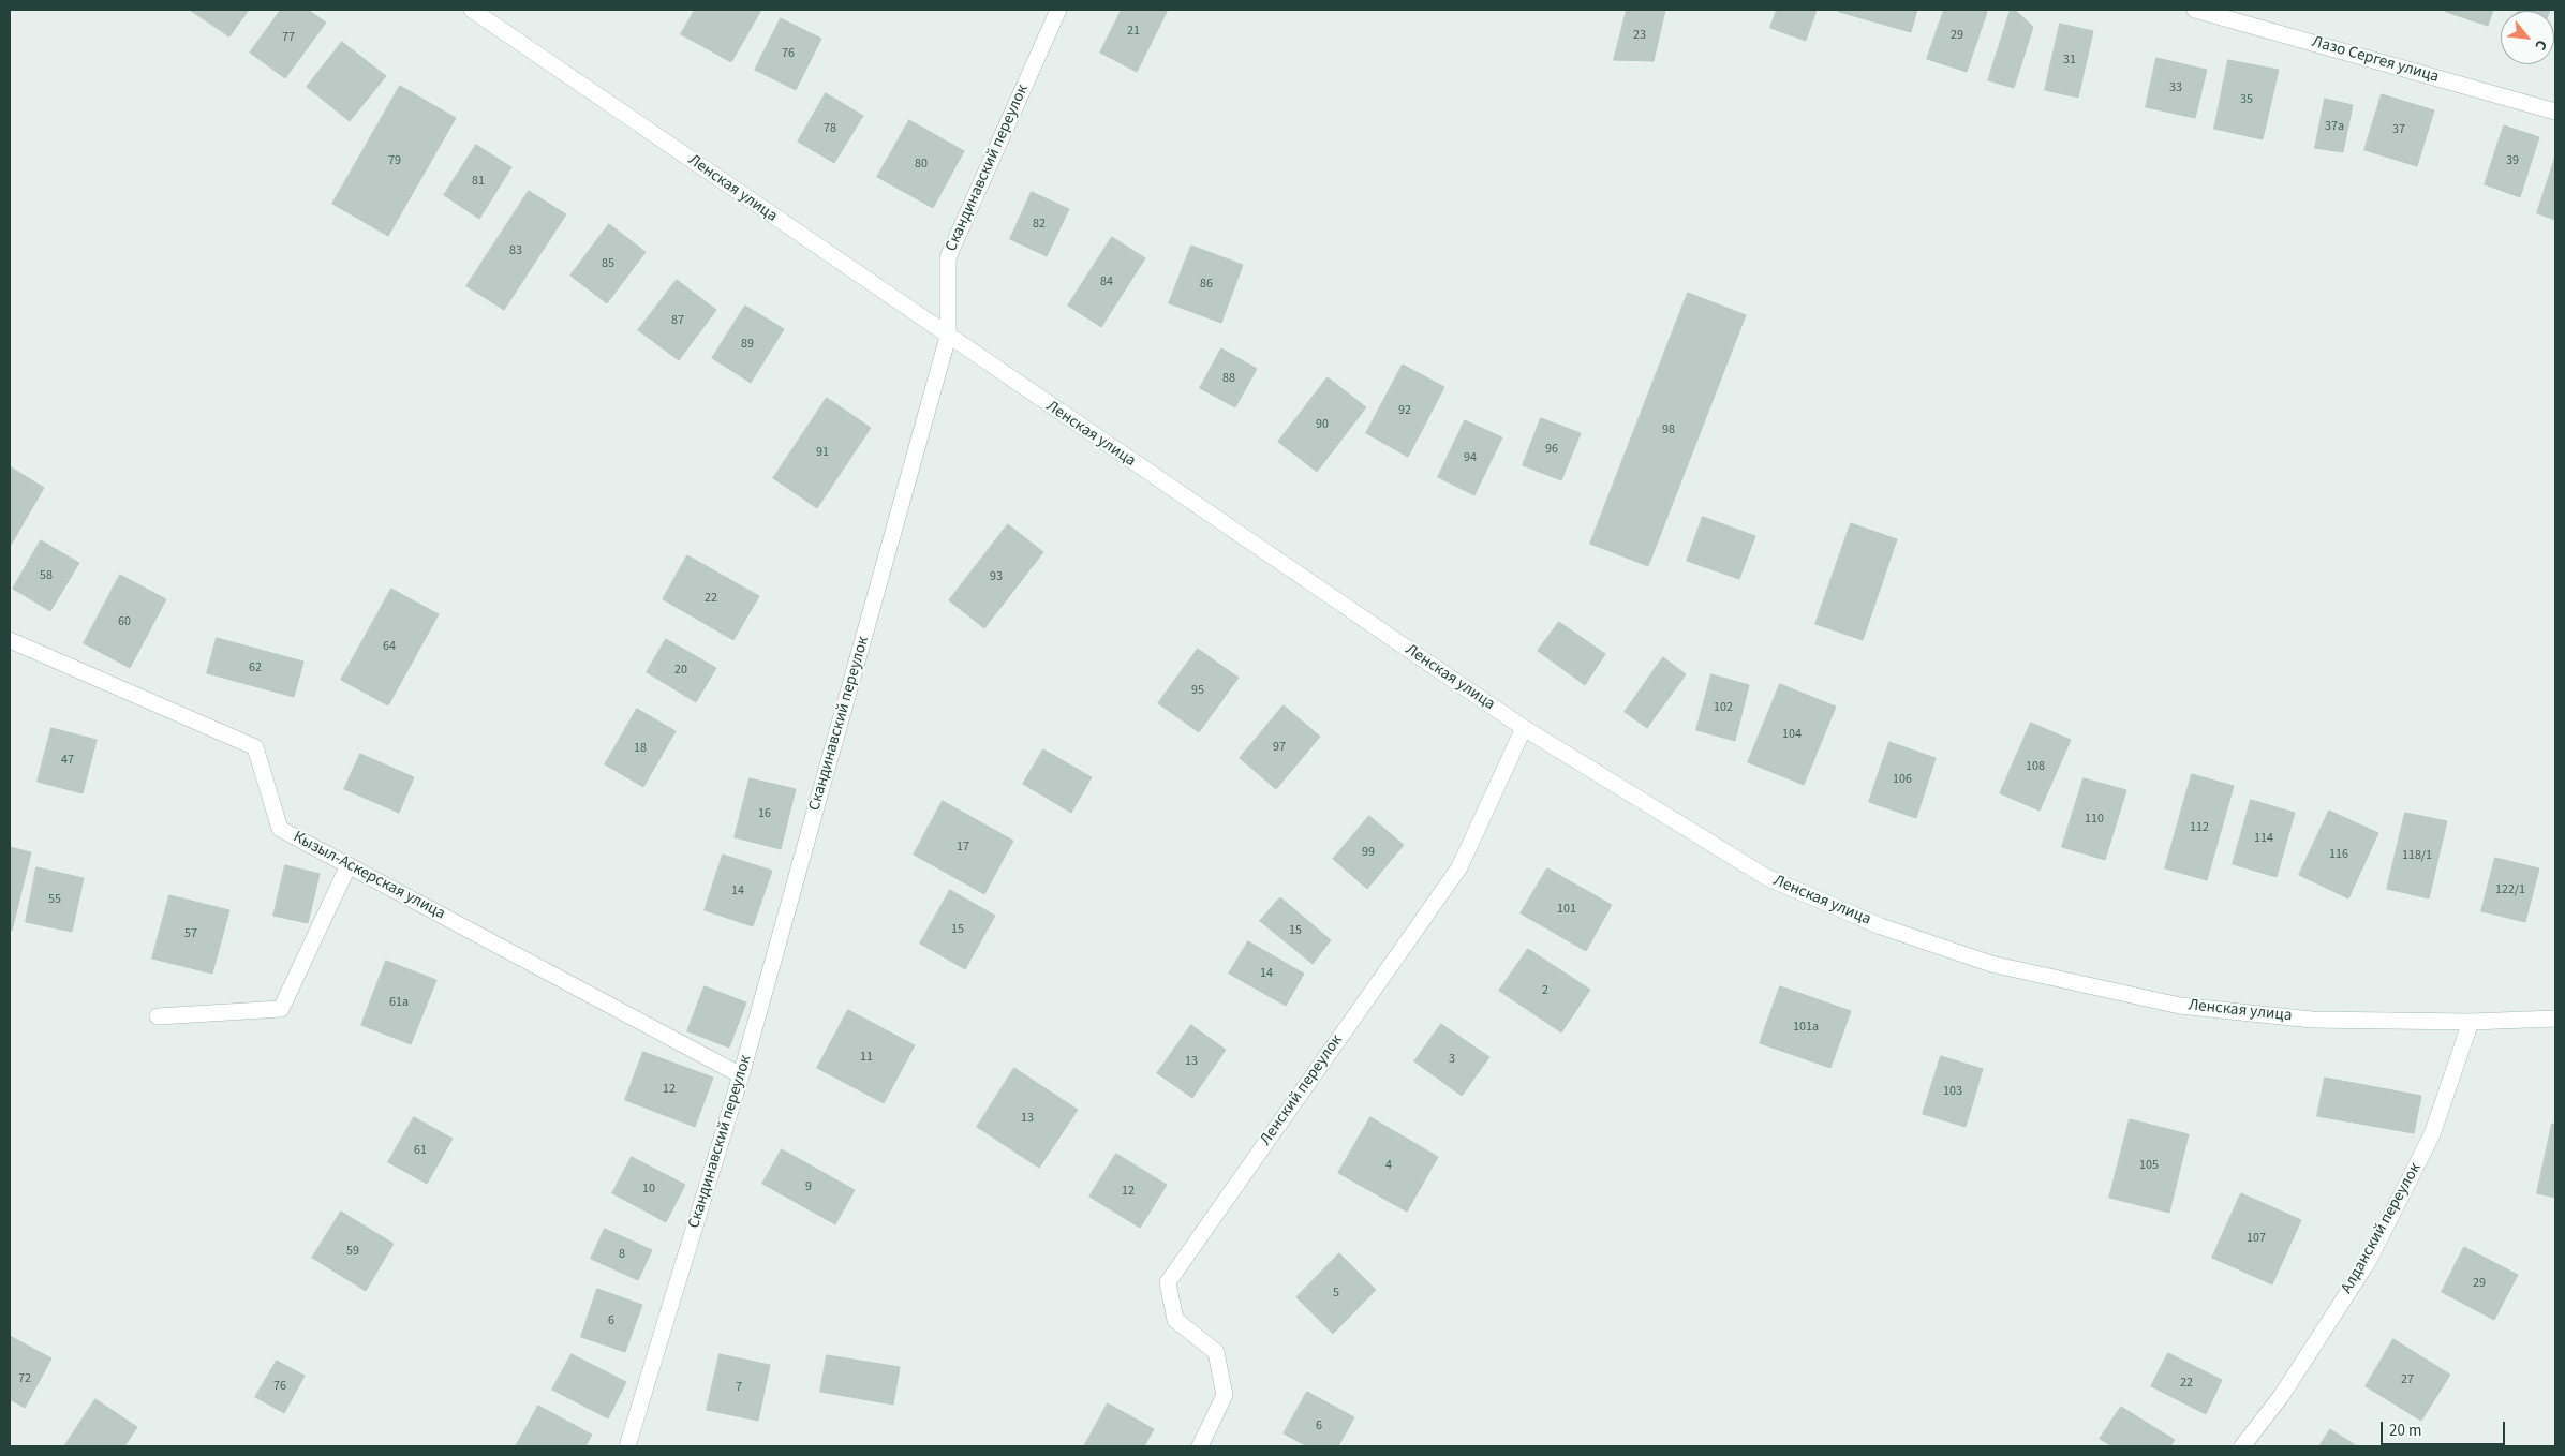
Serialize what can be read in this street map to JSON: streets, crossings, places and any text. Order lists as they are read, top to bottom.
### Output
{
  "streets": {
    "street": [
      "Лазо Сергея улица",
      "Скандинавский переулок",
      "Ленская улица",
      "Кызыл-Аскерская улица",
      "Ленский переулок",
      "Алданский переулок"
    ]
  },
  "crossings": [
    ["Скандинавский переулок", "Ленская улица"],
    ["Скандинавский переулок", "Кызыл-Аскерская улица"],
    ["Ленская улица", "Ленский переулок"],
    ["Ленская улица", "Алданский переулок"]
  ],
  "house_numbers": [
    "21",
    "23",
    "29",
    "77",
    "76",
    "31",
    "33",
    "35",
    "37а",
    "78",
    "37",
    "79",
    "39",
    "80",
    "81",
    "82",
    "83",
    "85",
    "84",
    "86",
    "87",
    "89",
    "88",
    "92",
    "90",
    "98",
    "96",
    "91",
    "94",
    "58",
    "93",
    "22",
    "60",
    "64",
    "62",
    "20",
    "95",
    "102",
    "104",
    "97",
    "18",
    "47",
    "108",
    "106",
    "16",
    "110",
    "112",
    "114",
    "17",
    "99",
    "116",
    "118/1",
    "122/1",
    "14",
    "55",
    "101",
    "15",
    "15",
    "57",
    "14",
    "2",
    "61a",
    "101a",
    "11",
    "3",
    "13",
    "12",
    "103",
    "13",
    "61",
    "4",
    "105",
    "9",
    "10",
    "12",
    "107",
    "59",
    "8",
    "29",
    "5",
    "6",
    "72",
    "27",
    "22",
    "76",
    "7",
    "6"
  ],
  "scale_bar": "20 m",
  "north": "bottom right"
}
